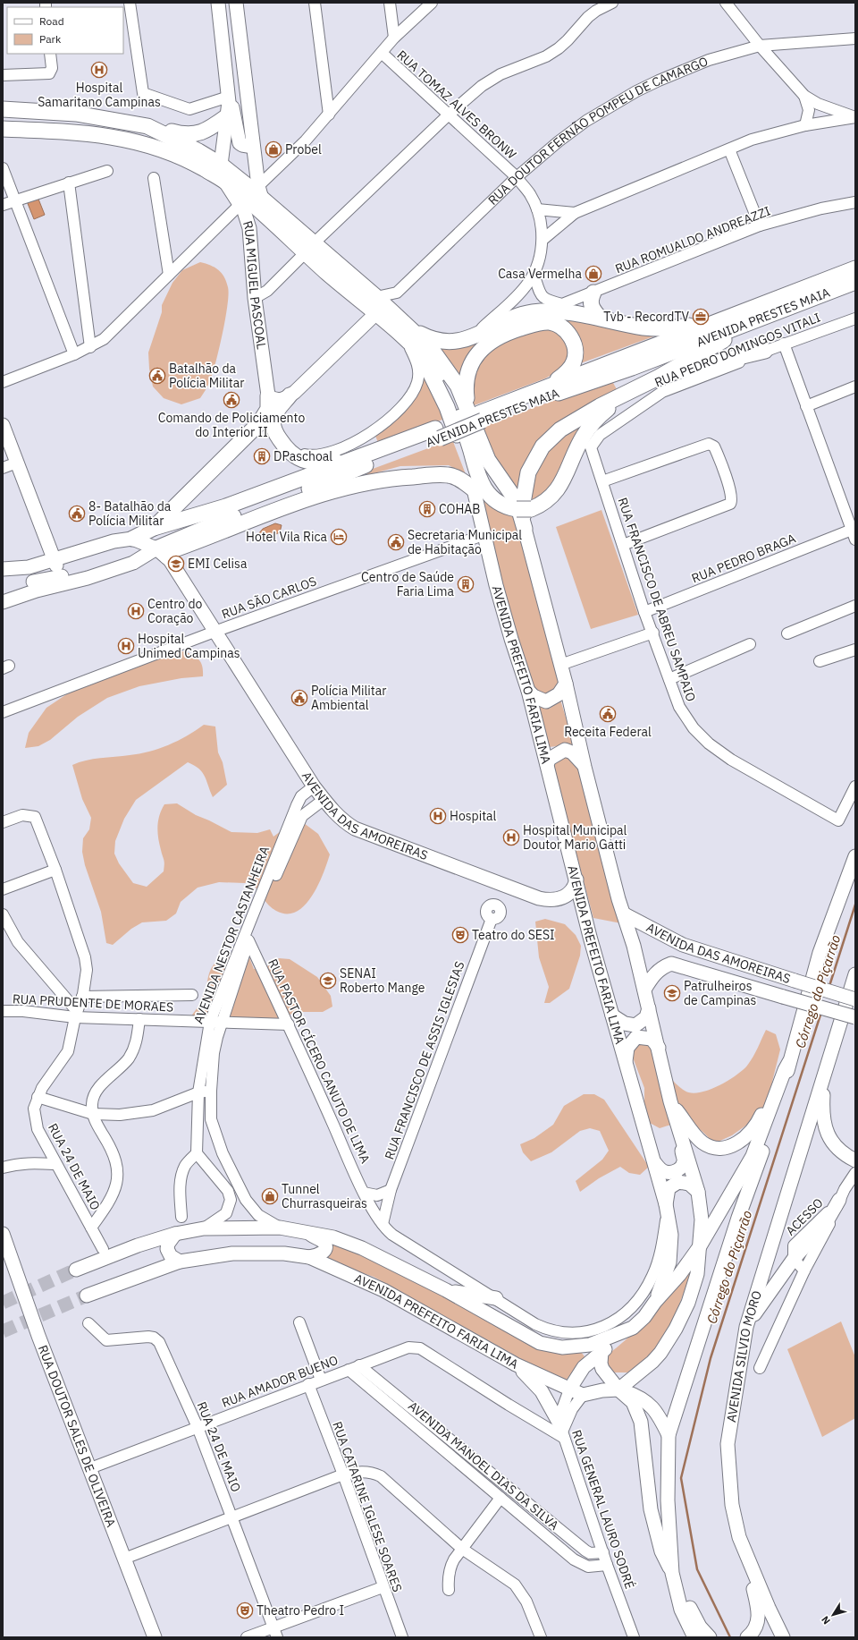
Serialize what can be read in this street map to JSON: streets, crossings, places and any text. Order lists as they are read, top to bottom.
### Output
{
  "streets": {
    "highway": ["AVENIDA PRESTES MAIA"],
    "main road": [
      "RUA MIGUEL PASCOAL",
      "AVENIDA PREFEITO FARIA LIMA",
      "AVENIDA DAS AMOREIRAS",
      "AVENIDA SILVIO MORO",
      "RUA DOUTOR SALES DE OLIVEIRA"
    ],
    "street": [
      "RUA TOMAZ ALVES BRONW",
      "RUA DOUTOR FERNÃO POMPEU DE CAMARGO",
      "RUA ROMUALDO ANDREAZZI",
      "RUA PEDRO DOMINGOS VITALI",
      "RUA PEDRO BRAGA",
      "RUA SÃO CARLOS",
      "RUA FRANCISCO DE ABREU SAMPAIO",
      "AVENIDA NESTOR CASTANHEIRA",
      "RUA PRUDENTE DE MORAES",
      "RUA FRANCISCO DE ASSIS IGLESIAS",
      "RUA PASTOR CÍCERO CANUTO DE LIMA",
      "RUA 24 DE MAIO",
      "RUA AMADOR BUENO",
      "AVENIDA MANOEL DIAS DA SILVA",
      "RUA CATARINE IGLESE SOARES",
      "RUA GENERAL LAURO SODRÉ"
    ]
  },
  "crossings": [
    ["RUA TOMAZ ALVES BRONW", "RUA DOUTOR FERNÃO POMPEU DE CAMARGO"],
    ["RUA TOMAZ ALVES BRONW", "RUA ROMUALDO ANDREAZZI"],
    ["AVENIDA PRESTES MAIA", "AVENIDA DAS AMOREIRAS"],
    ["RUA PEDRO DOMINGOS VITALI", "RUA FRANCISCO DE ABREU SAMPAIO"],
    ["RUA PEDRO BRAGA", "RUA FRANCISCO DE ABREU SAMPAIO"],
    ["RUA SÃO CARLOS", "AVENIDA PREFEITO FARIA LIMA"],
    ["RUA SÃO CARLOS", "AVENIDA DAS AMOREIRAS"],
    ["AVENIDA PREFEITO FARIA LIMA", "AVENIDA DAS AMOREIRAS"],
    ["AVENIDA PREFEITO FARIA LIMA", "RUA PASTOR CÍCERO CANUTO DE LIMA"],
    ["AVENIDA PREFEITO FARIA LIMA", "RUA GENERAL LAURO SODRÉ"],
    ["AVENIDA DAS AMOREIRAS", "AVENIDA NESTOR CASTANHEIRA"],
    ["AVENIDA NESTOR CASTANHEIRA", "RUA PRUDENTE DE MORAES"],
    ["AVENIDA NESTOR CASTANHEIRA", "RUA PASTOR CÍCERO CANUTO DE LIMA"],
    ["RUA PRUDENTE DE MORAES", "RUA PASTOR CÍCERO CANUTO DE LIMA"],
    ["RUA PRUDENTE DE MORAES", "RUA 24 DE MAIO"],
    ["RUA 24 DE MAIO", "RUA AMADOR BUENO"],
    ["RUA AMADOR BUENO", "RUA DOUTOR SALES DE OLIVEIRA"],
    ["RUA AMADOR BUENO", "AVENIDA MANOEL DIAS DA SILVA"],
    ["RUA AMADOR BUENO", "RUA CATARINE IGLESE SOARES"],
    ["AVENIDA MANOEL DIAS DA SILVA", "RUA GENERAL LAURO SODRÉ"]
  ],
  "water": ["Córrego do Piçarrão"],
  "places": {
    "hospital": [
      "Hospital Samaritano Campinas",
      "Centro do Coração",
      "Hospital Unimed Campinas",
      "Hospital",
      "Hospital Municipal Doutor Mario Gatti"
    ],
    "shop": ["Probel", "Casa Vermelha", "Tunnel Churrasqueiras"],
    "office": ["Tvb - RecordTV"],
    "public building": [
      "Batalhão da Polícia Militar",
      "Comando de Policiamento do Interior II",
      "8- Batalhão da Polícia Militar",
      "Secretaria Municipal de Habitação",
      "Polícia Militar Ambiental",
      "Receita Federal"
    ],
    "building": ["DPaschoal", "COHAB", "Centro de Saúde Faria Lima"],
    "hotel": ["Hotel Vila Rica"],
    "school or university": ["EMI Celisa", "SENAI Roberto Mange", "Patrulheiros de Campinas"],
    "theatre": ["Teatro do SESI", "Theatro Pedro I"]
  },
  "legend": ["Road", "Park"],
  "north": "bottom left"
}
